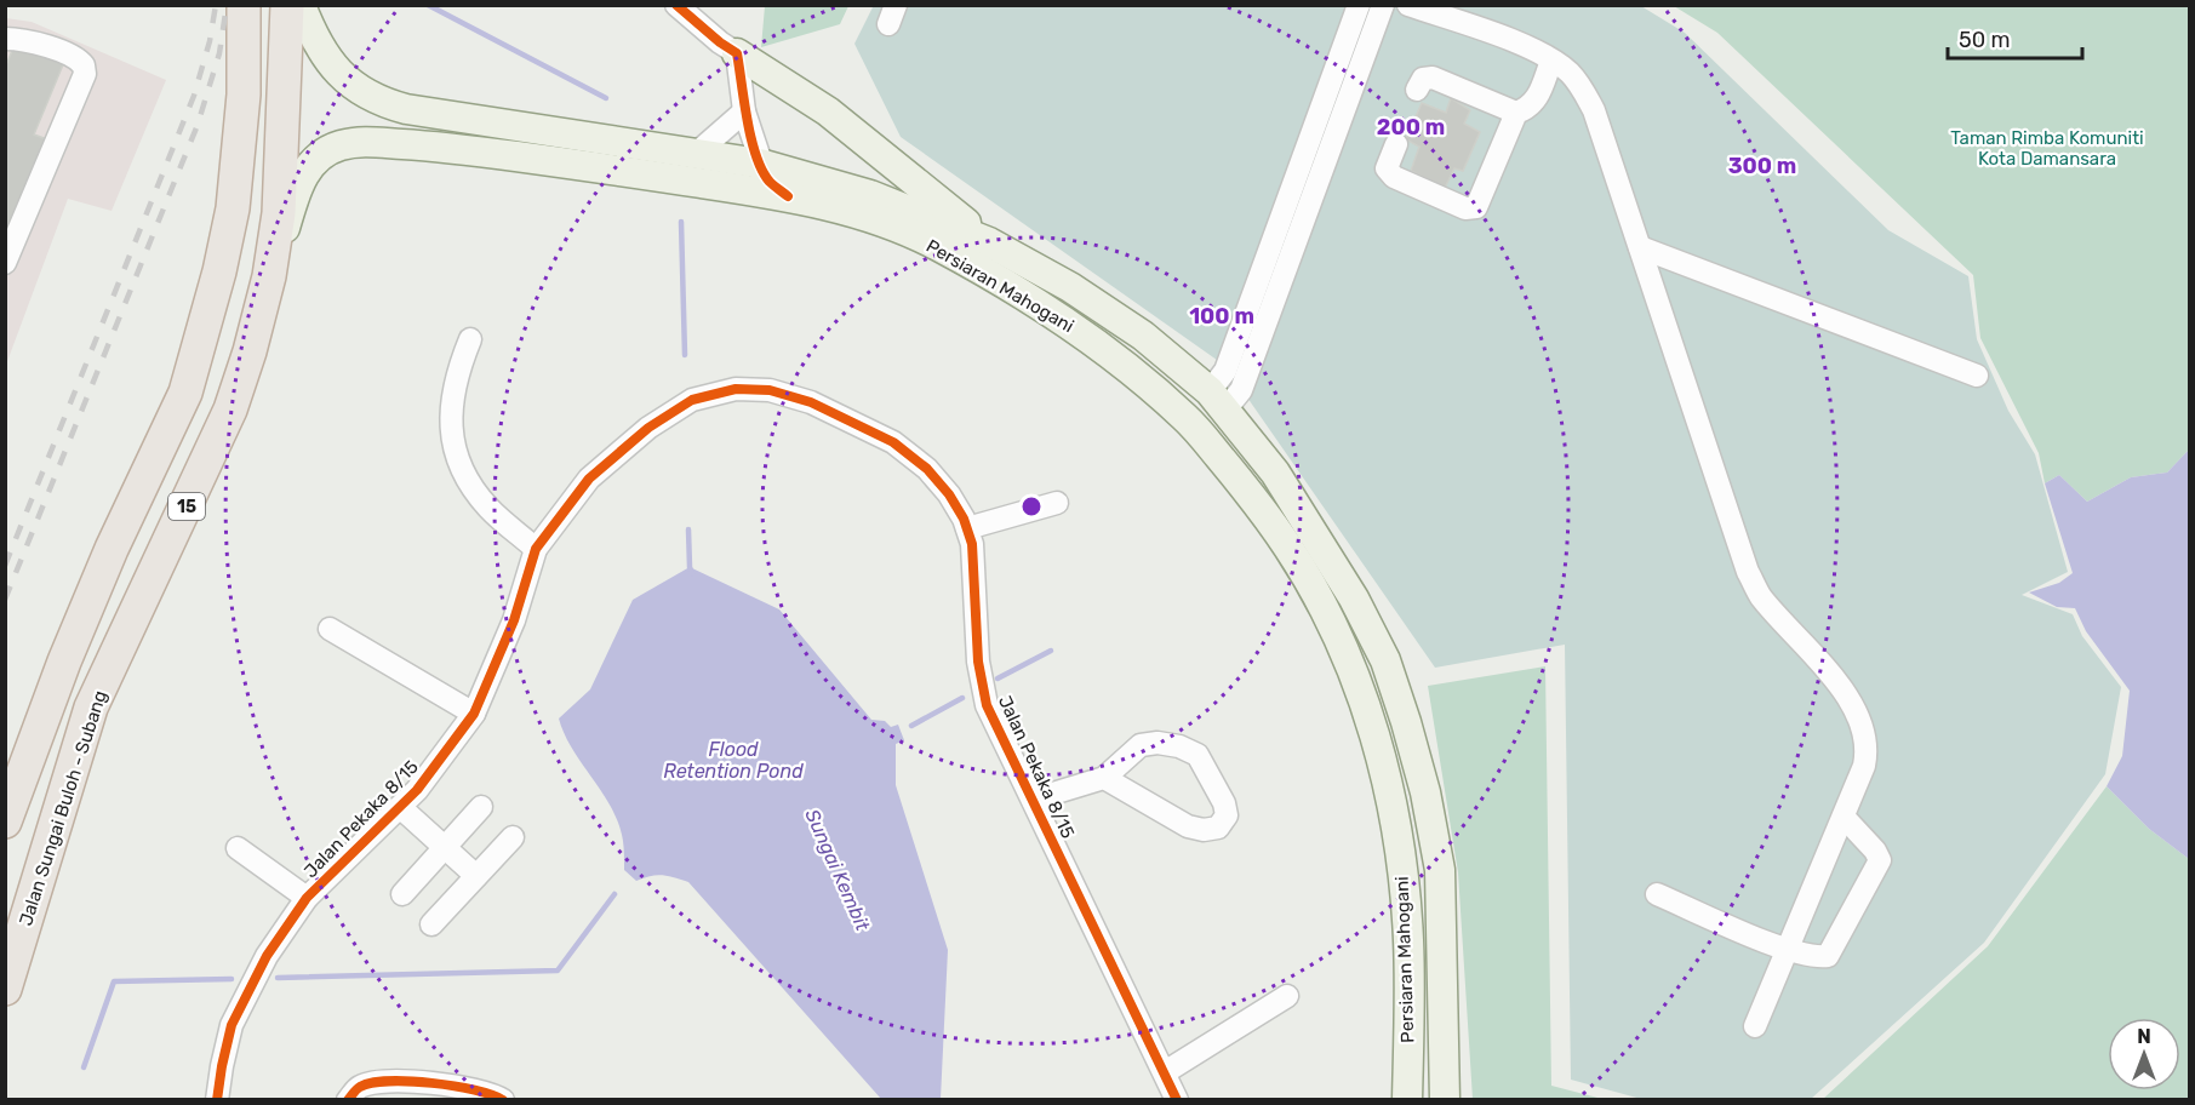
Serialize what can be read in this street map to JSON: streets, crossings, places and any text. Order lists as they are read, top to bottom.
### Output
{
  "streets": {
    "highway": ["15", "Jalan Sungai Buloh - Subang"],
    "main road": ["Persiaran Mahogani"],
    "street": ["Jalan Pekaka 8/15"]
  },
  "crossings": [
    ["Persiaran Mahogani", "Jalan Sungai Buloh - Subang"]
  ],
  "water": ["Flood Retention Pond", "Sungai Kembit"],
  "parks": ["Taman Rimba Komuniti Kota Damansara"],
  "scale_bar": "50 m",
  "north": "top",
  "rings": ["200 m", "300 m", "100 m"]
}
